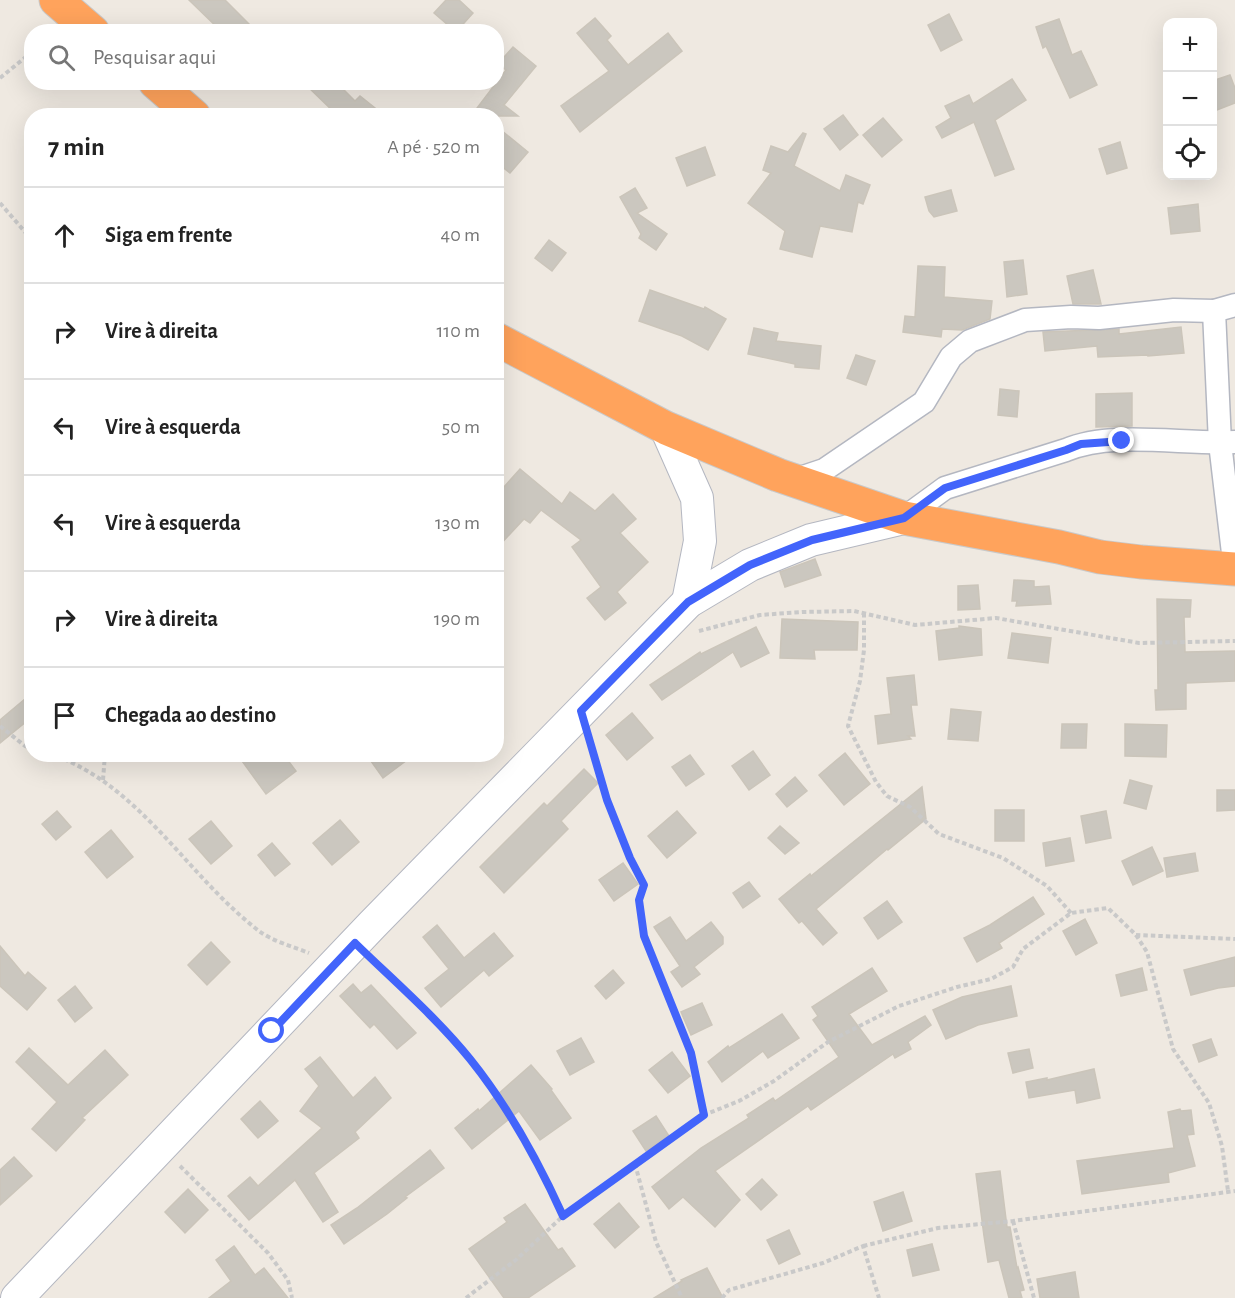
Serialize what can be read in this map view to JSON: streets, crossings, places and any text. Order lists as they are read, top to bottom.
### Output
{
  "page": {
    "map_buttons": ["+", "−"],
    "search": "Pesquisar aqui",
    "heading": ["7 min", "A pé · 520 m"],
    "list": [
      ["Siga em frente", "40 m"],
      ["Vire à direita", "110 m"],
      ["Vire à esquerda", "50 m"],
      ["Vire à esquerda", "130 m"],
      ["Vire à direita", "190 m"],
      "Chegada ao destino"
    ]
  }
}
